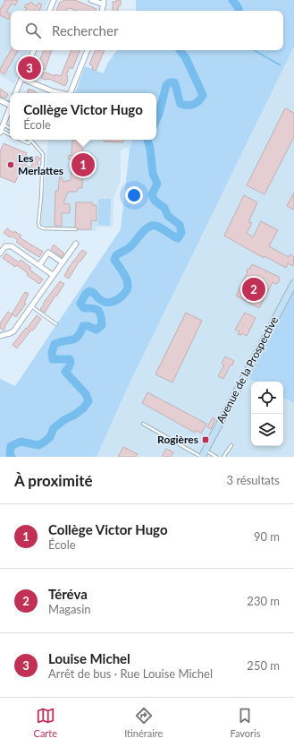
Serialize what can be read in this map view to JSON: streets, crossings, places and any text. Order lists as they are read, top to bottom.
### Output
{
  "streets": {
    "main road": ["Avenue de la Prospective"]
  },
  "places": {
    "other": ["Les Merlattes"],
    "transit": ["Rogières"]
  },
  "page": {
    "search": "Rechercher",
    "pins": ["3", "1", "2"],
    "popup": ["Collège Victor Hugo", "École"],
    "heading": ["À proximité", "3 résultats"],
    "list": [
      {
        "mark": "1",
        "name": "Collège Victor Hugo",
        "note": "École",
        "value": "90 m"
      },
      {
        "mark": "2",
        "name": "Téréva",
        "note": "Magasin",
        "value": "230 m"
      },
      {
        "mark": "3",
        "name": "Louise Michel",
        "note": "Arrêt de bus · Rue Louise Michel",
        "value": "250 m"
      }
    ],
    "nav": ["Carte", "Itinéraire", "Favoris"]
  }
}
